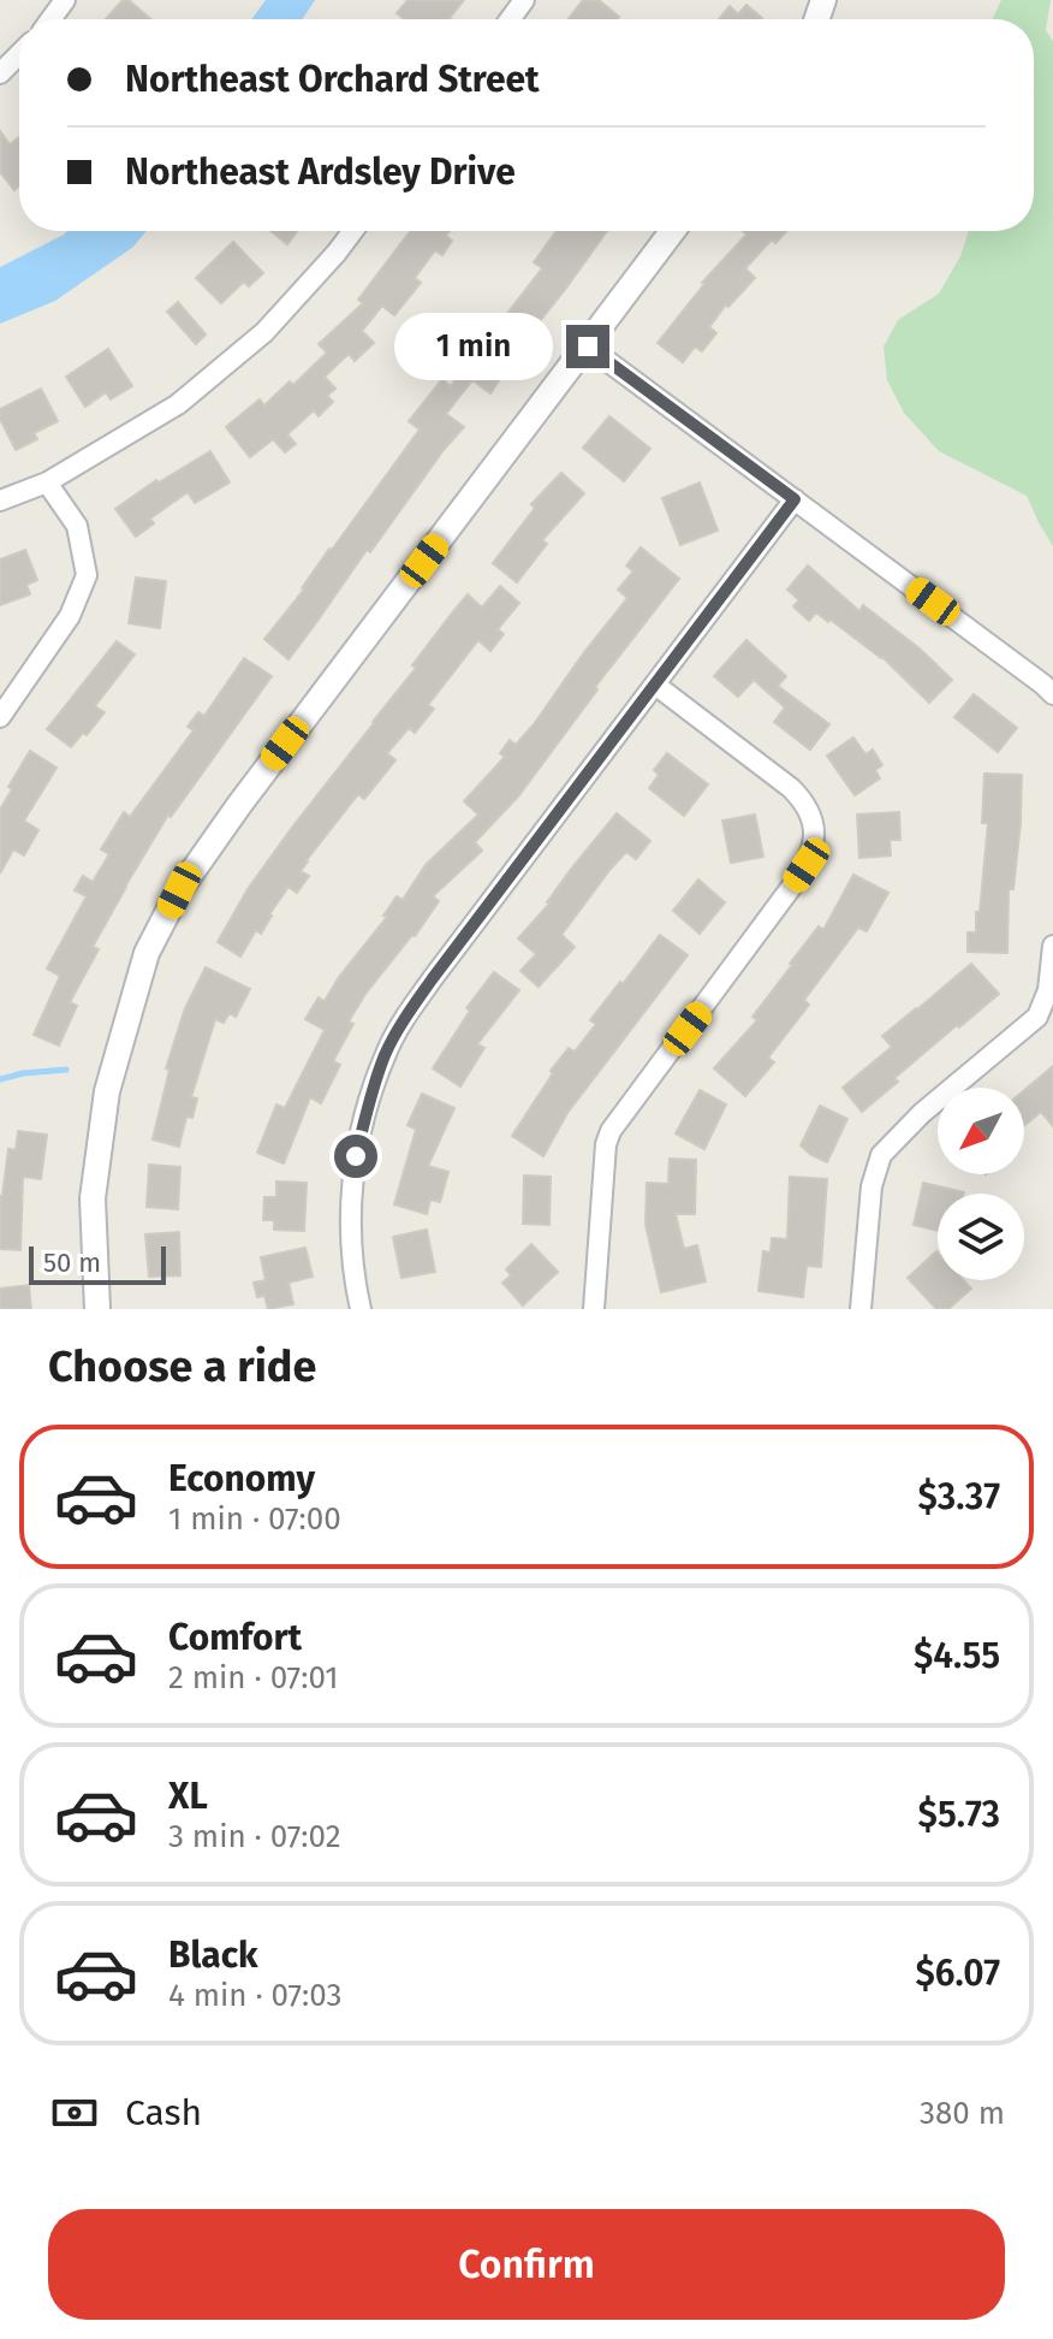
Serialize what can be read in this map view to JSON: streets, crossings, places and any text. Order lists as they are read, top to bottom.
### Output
{
  "scale_bar": "50 m",
  "north": "bottom left",
  "page": {
    "banner": ["Northeast Orchard Street", "Northeast Ardsley Drive"],
    "bubble": "1 min",
    "scale": "50 m",
    "heading": "Choose a ride",
    "list": [
      {
        "name": "Economy",
        "note": "1 min · 07:00",
        "value": "$3.37"
      },
      {
        "name": "Comfort",
        "note": "2 min · 07:01",
        "value": "$4.55"
      },
      {
        "name": "XL",
        "note": "3 min · 07:02",
        "value": "$5.73"
      },
      {
        "name": "Black",
        "note": "4 min · 07:03",
        "value": "$6.07"
      }
    ],
    "pay": ["Cash", "380 m"],
    "buttons": "Confirm"
  }
}
